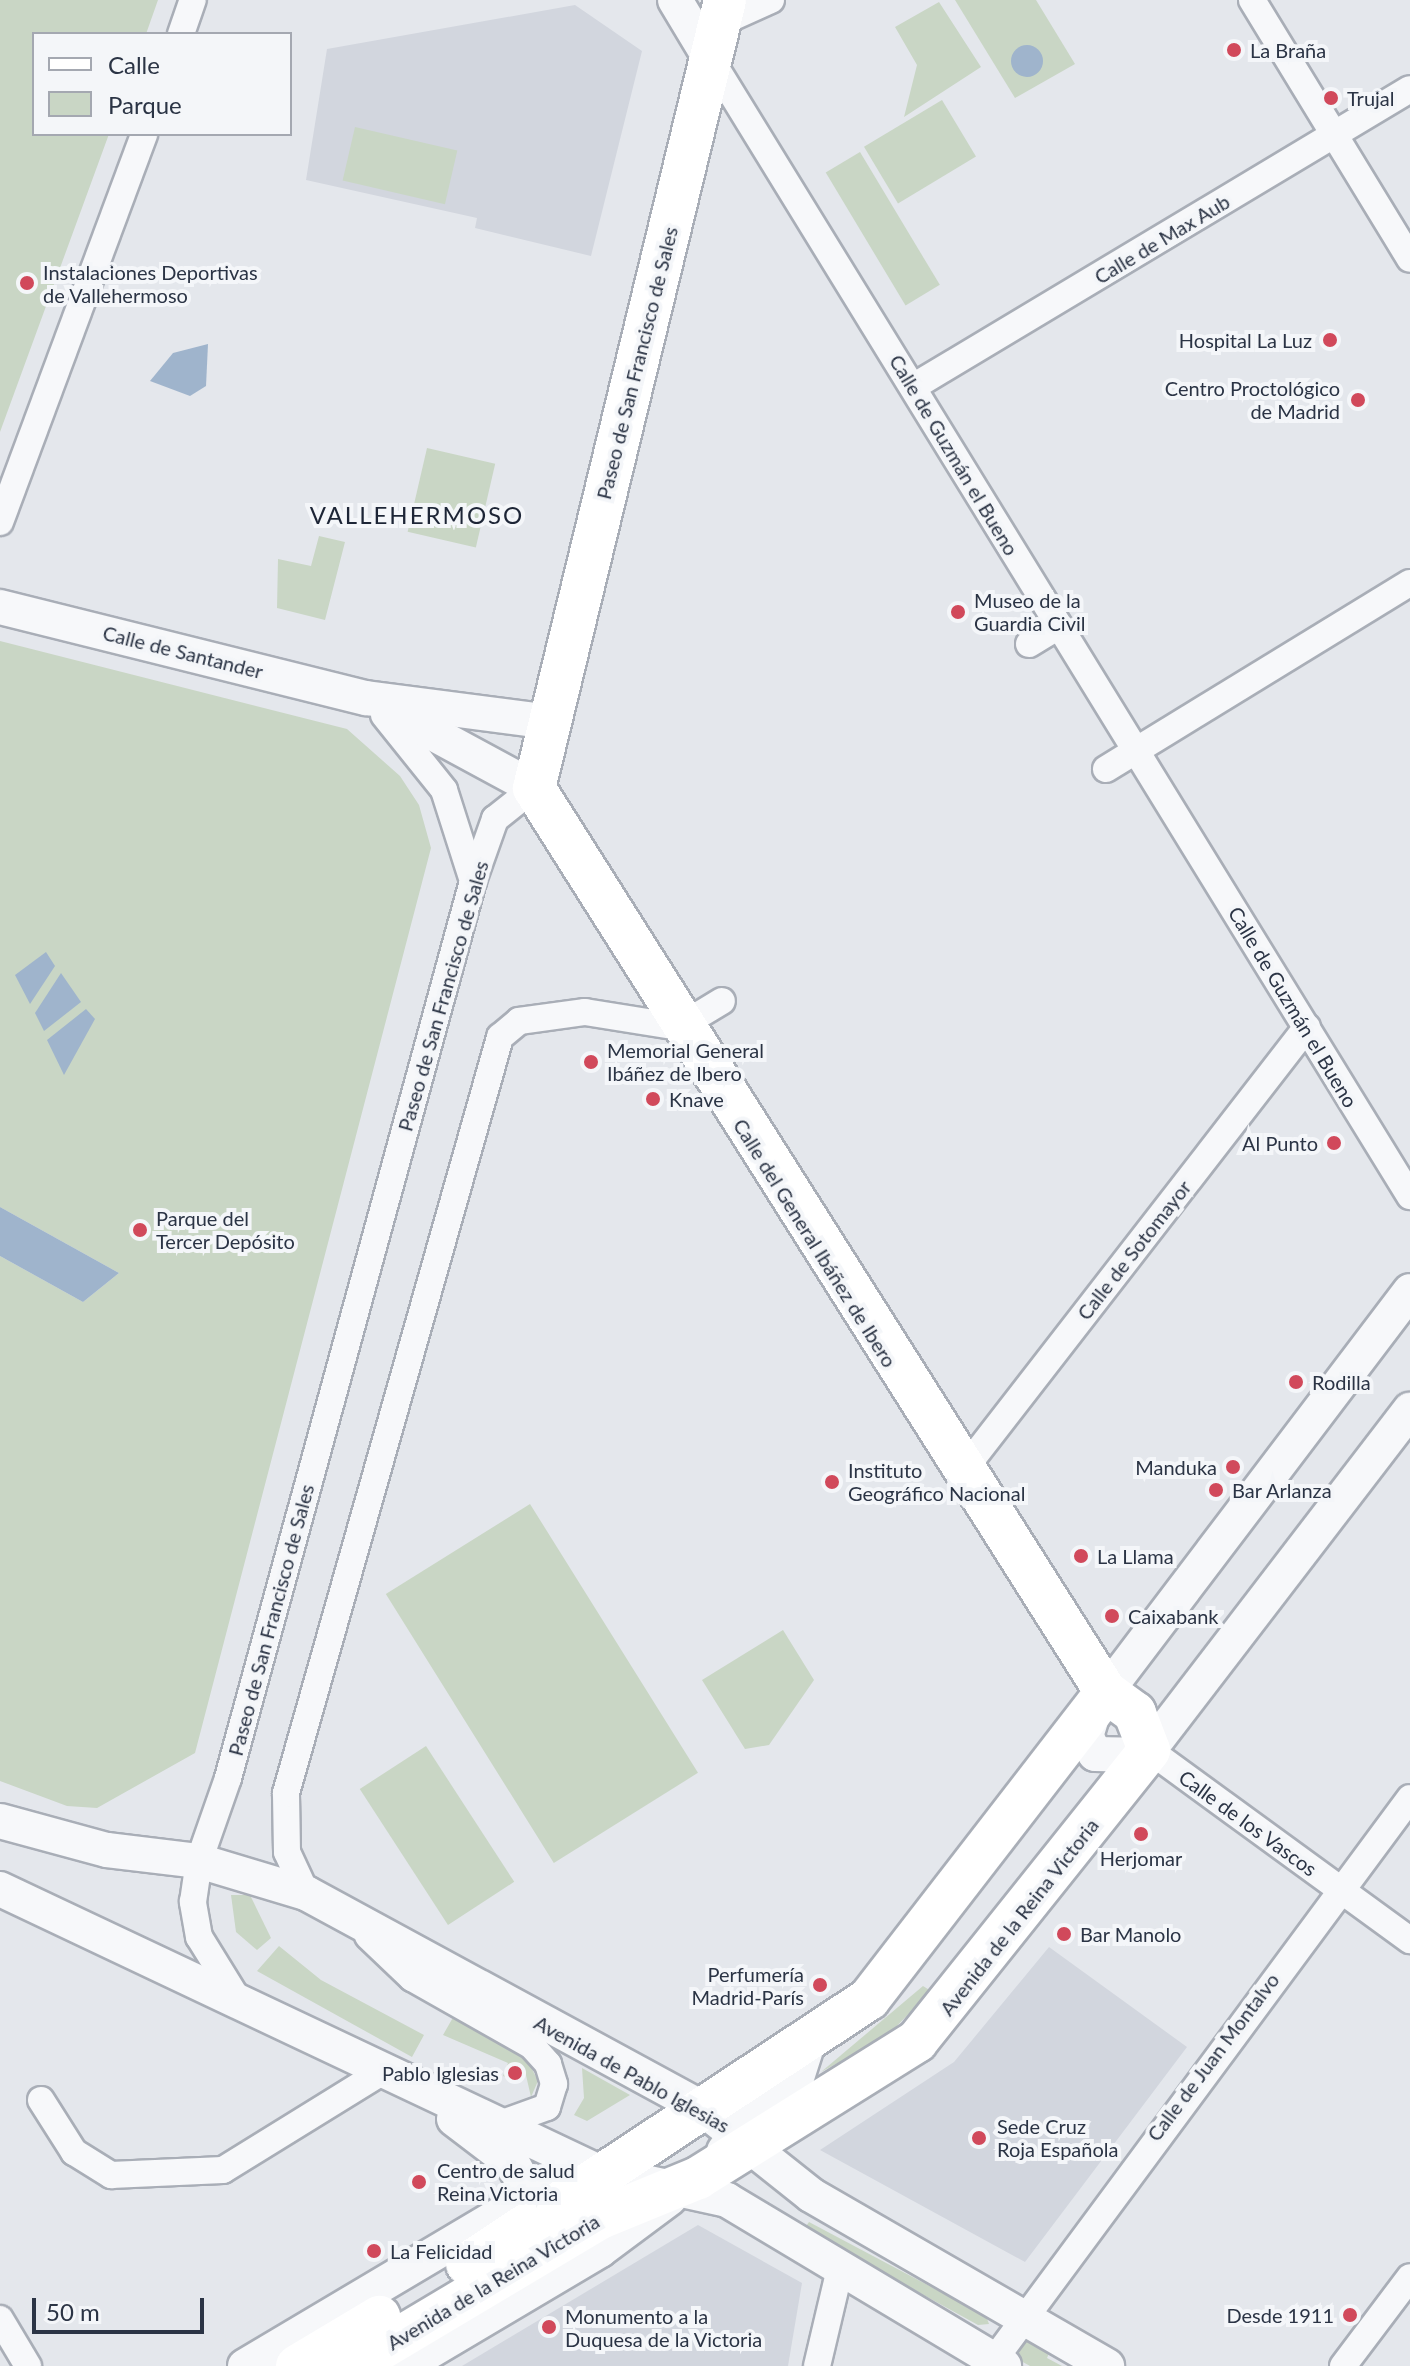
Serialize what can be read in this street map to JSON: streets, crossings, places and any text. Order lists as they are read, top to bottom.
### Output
{
  "streets": {
    "main road": ["Paseo de San Francisco de Sales", "Calle del General Ibáñez de Ibero", "Avenida de la Reina Victoria"],
    "street": [
      "Calle de Max Aub",
      "Calle de Guzmán el Bueno",
      "Calle de Santander",
      "Calle de Sotomayor",
      "Calle de los Vascos",
      "Calle de Juan Montalvo",
      "Avenida de Pablo Iglesias"
    ]
  },
  "crossings": [
    ["Calle de Max Aub", "Calle de Guzmán el Bueno"],
    ["Paseo de San Francisco de Sales", "Calle de Guzmán el Bueno"],
    ["Paseo de San Francisco de Sales", "Calle de Santander"],
    ["Paseo de San Francisco de Sales", "Calle del General Ibáñez de Ibero"],
    ["Paseo de San Francisco de Sales", "Avenida de Pablo Iglesias"],
    ["Calle de Guzmán el Bueno", "Calle de Sotomayor"],
    ["Calle de Santander", "Calle del General Ibáñez de Ibero"],
    ["Calle del General Ibáñez de Ibero", "Calle de Sotomayor"],
    ["Calle del General Ibáñez de Ibero", "Avenida de la Reina Victoria"],
    ["Calle de los Vascos", "Avenida de la Reina Victoria"],
    ["Calle de los Vascos", "Calle de Juan Montalvo"],
    ["Avenida de la Reina Victoria", "Avenida de Pablo Iglesias"],
    ["Calle de Juan Montalvo", "Avenida de Pablo Iglesias"]
  ],
  "districts": ["VALLEHERMOSO"],
  "places": [
    "La Braña",
    "Trujal",
    "Instalaciones Deportivas de Vallehermoso",
    "Hospital La Luz",
    "Centro Proctológico de Madrid",
    "Museo de la Guardia Civil",
    "Memorial General Ibáñez de Ibero",
    "Knave",
    "Al Punto",
    "Parque del Tercer Depósito",
    "Rodilla",
    "Manduka",
    "Instituto Geográfico Nacional",
    "Bar Arlanza",
    "La Llama",
    "Caixabank",
    "Herjomar",
    "Bar Manolo",
    "Perfumería Madrid-París",
    "Pablo Iglesias",
    "Sede Cruz Roja Española",
    "Centro de salud Reina Victoria",
    "La Felicidad",
    "Desde 1911",
    "Monumento a la Duquesa de la Victoria"
  ],
  "legend": ["Calle", "Parque"],
  "scale_bar": "50 m"
}
